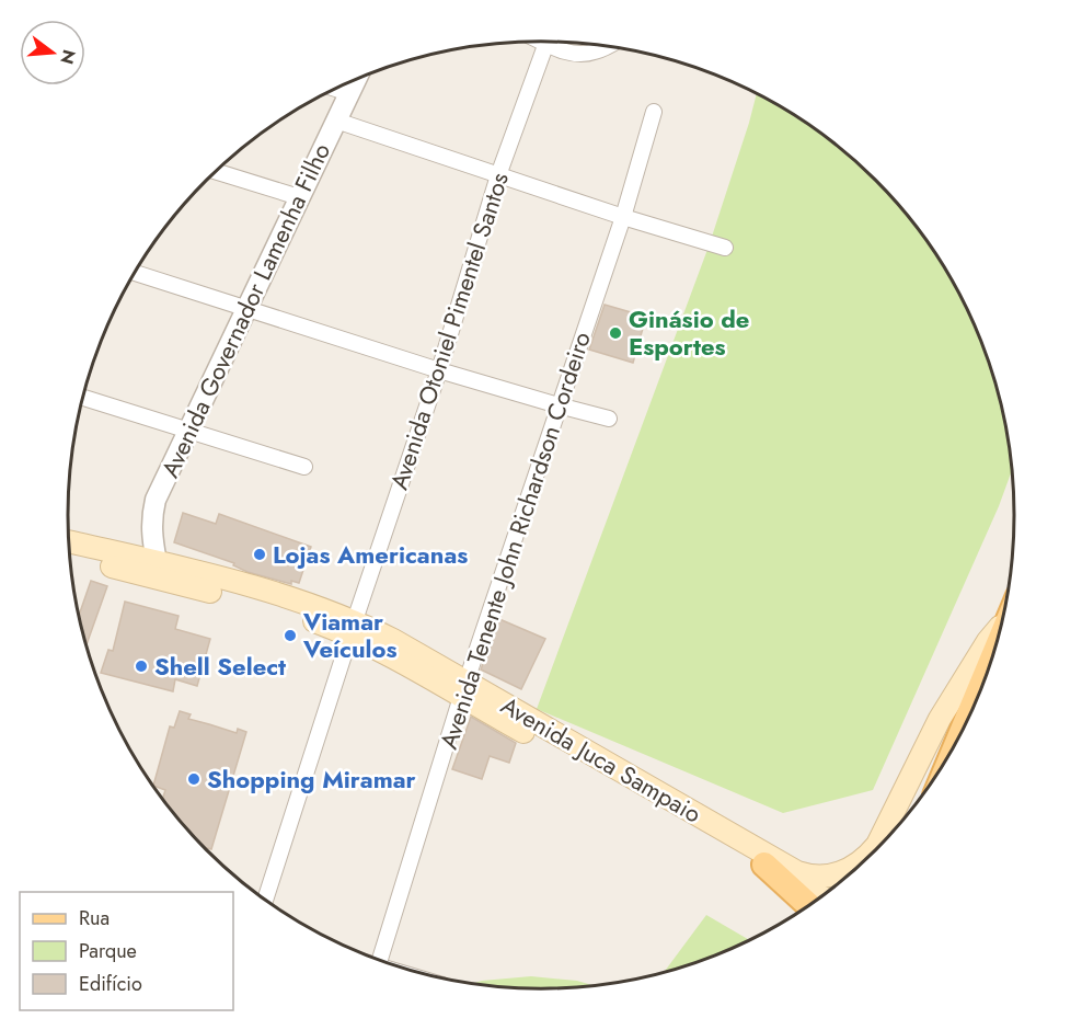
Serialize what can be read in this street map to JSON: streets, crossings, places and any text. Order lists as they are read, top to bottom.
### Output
{
  "streets": {
    "main road": ["Avenida Juca Sampaio"],
    "street": ["Avenida Governador Lamenha Filho", "Avenida Otoniel Pimentel Santos", "Avenida Tenente John Richardson Cordeiro"]
  },
  "crossings": [
    ["Avenida Governador Lamenha Filho", "Avenida Juca Sampaio"],
    ["Avenida Otoniel Pimentel Santos", "Avenida Juca Sampaio"],
    ["Avenida Tenente John Richardson Cordeiro", "Avenida Juca Sampaio"]
  ],
  "places": [
    "Ginásio de Esportes",
    "Lojas Americanas",
    "Viamar Veículos",
    "Shell Select",
    "Shopping Miramar"
  ],
  "legend": ["Rua", "Parque", "Edifício"],
  "north": "right"
}
